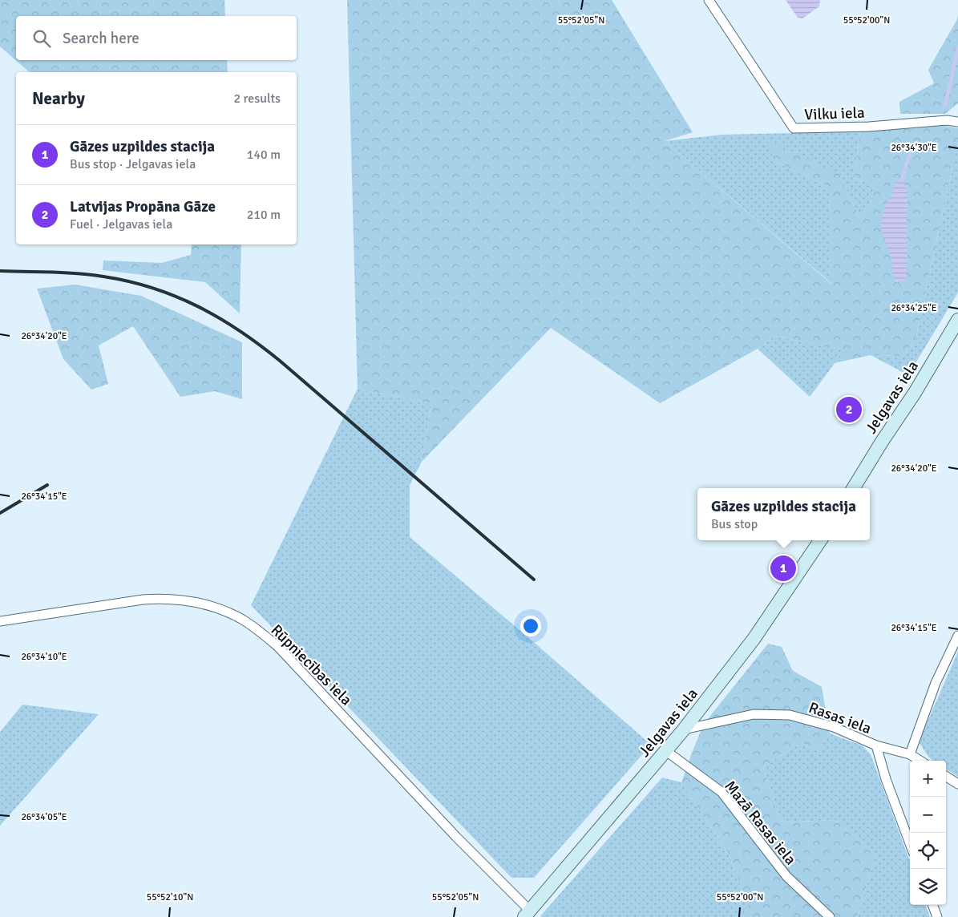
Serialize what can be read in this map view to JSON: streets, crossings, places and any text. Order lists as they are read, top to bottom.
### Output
{
  "streets": {
    "street": [
      "Vilku iela",
      "Jelgavas iela",
      "Rūpniecības iela",
      "Rasas iela",
      "Mazā Rasas iela"
    ]
  },
  "crossings": [
    ["Jelgavas iela", "Rūpniecības iela"],
    ["Jelgavas iela", "Rasas iela"],
    ["Jelgavas iela", "Mazā Rasas iela"]
  ],
  "page": {
    "search": "Search here",
    "heading": ["Nearby", "2 results"],
    "list": [
      {
        "mark": "1",
        "name": "Gāzes uzpildes stacija",
        "note": "Bus stop · Jelgavas iela",
        "value": "140 m"
      },
      {
        "mark": "2",
        "name": "Latvijas Propāna Gāze",
        "note": "Fuel · Jelgavas iela",
        "value": "210 m"
      }
    ],
    "pins": ["2", "1"],
    "popup": ["Gāzes uzpildes stacija", "Bus stop"],
    "map_buttons": ["+", "−"]
  },
  "coordinates": [
    "55°52'05\"N",
    "55°52'00\"N",
    "26°34'30\"E",
    "26°34'25\"E",
    "26°34'20\"E",
    "26°34'15\"E",
    "26°34'10\"E",
    "26°34'05\"E",
    "55°52'10\"N"
  ]
}
